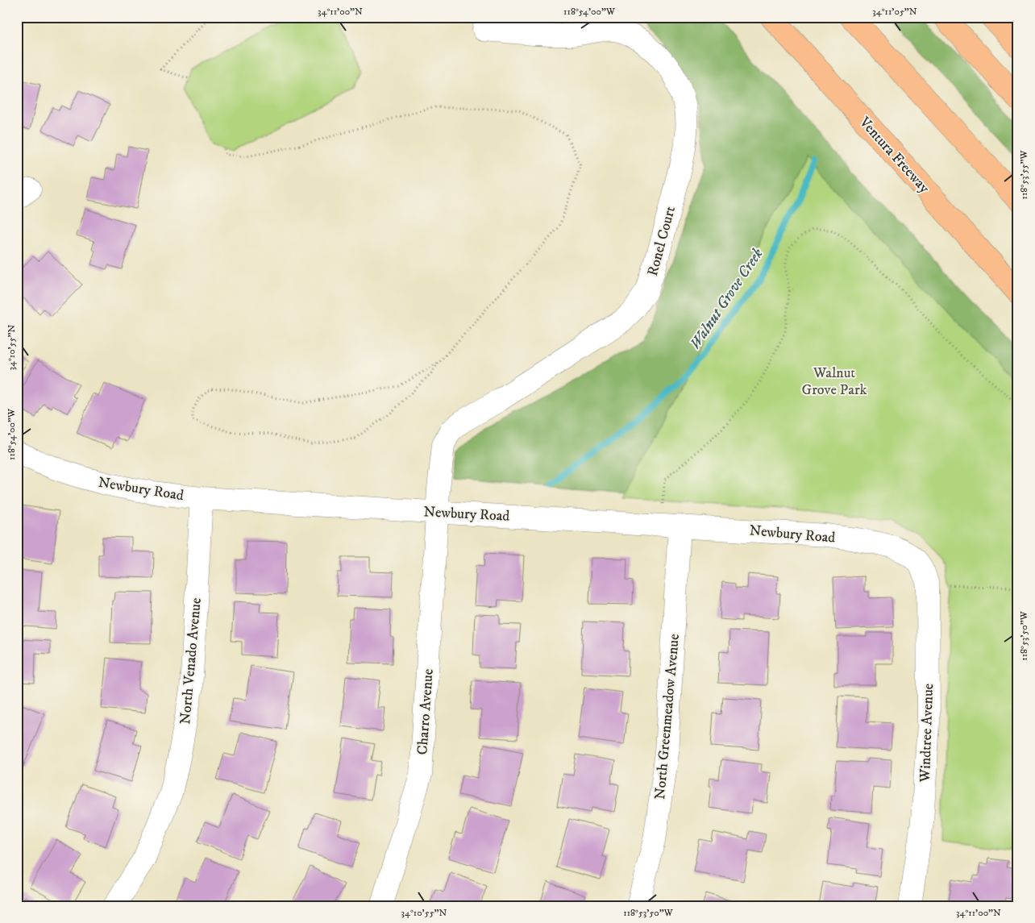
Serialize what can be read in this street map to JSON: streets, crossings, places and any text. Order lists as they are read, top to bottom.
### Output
{
  "streets": {
    "main road": ["Ventura Freeway"],
    "street": [
      "Ronel Court",
      "Newbury Road",
      "North Venado Avenue",
      "Charro Avenue",
      "North Greenmeadow Avenue",
      "Windtree Avenue"
    ]
  },
  "crossings": [
    ["Ronel Court", "Newbury Road"],
    ["Ronel Court", "Charro Avenue"],
    ["Newbury Road", "North Venado Avenue"],
    ["Newbury Road", "Charro Avenue"],
    ["Newbury Road", "North Greenmeadow Avenue"],
    ["Newbury Road", "Windtree Avenue"]
  ],
  "water": ["Walnut Grove Creek"],
  "parks": ["Walnut Grove Park"],
  "coordinates": [
    "34°11'00\"N",
    "118°54'00\"W",
    "34°11'05\"N",
    "118°53'55\"W",
    "34°10'55\"N",
    "118°53'50\"W"
  ]
}
